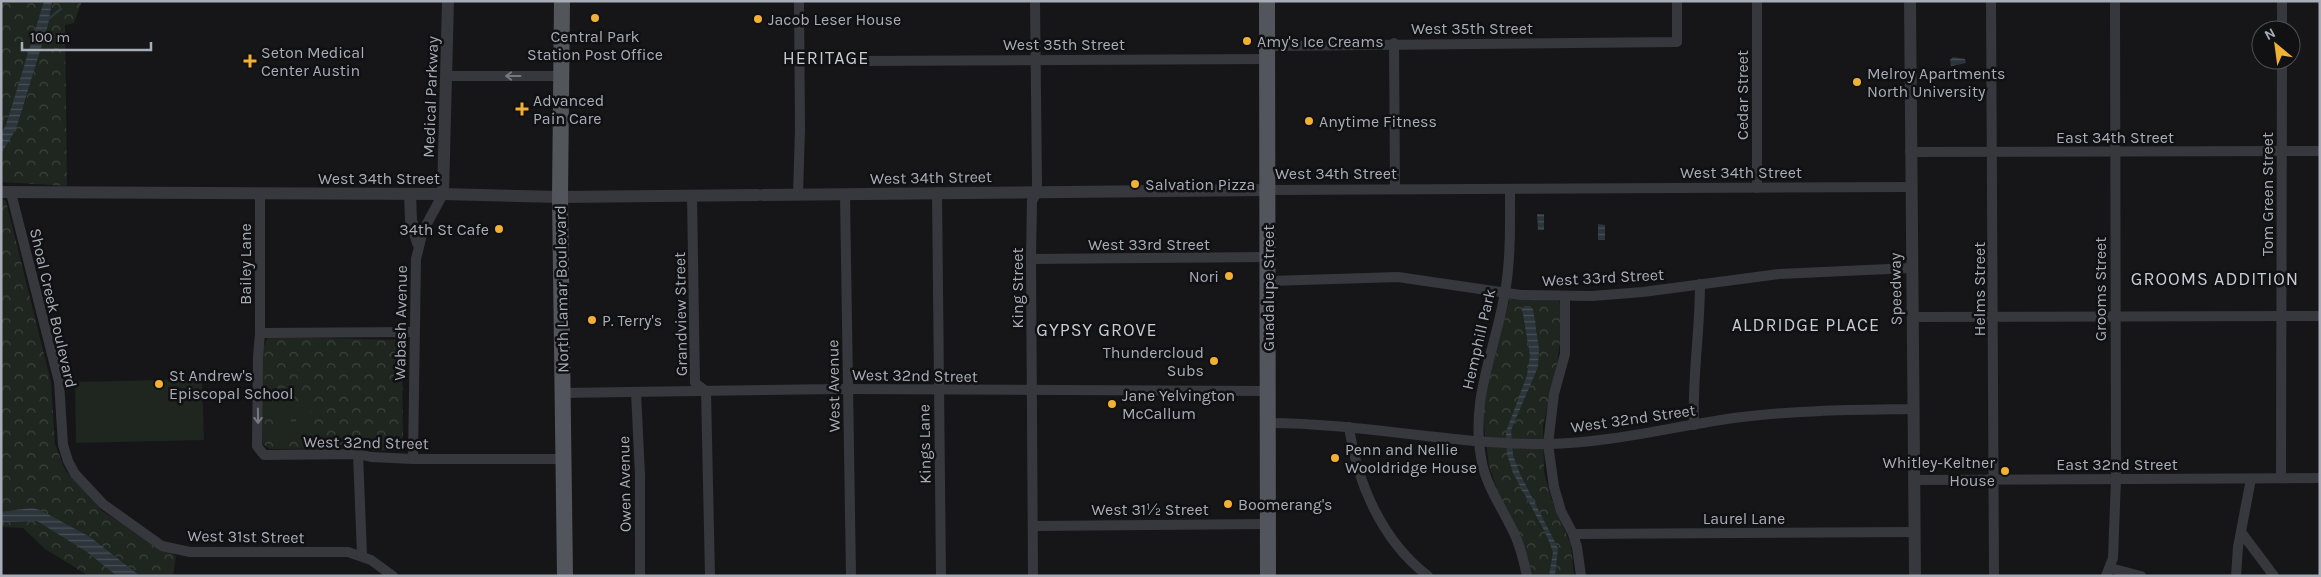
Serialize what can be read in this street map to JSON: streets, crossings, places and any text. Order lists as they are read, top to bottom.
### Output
{
  "streets": {
    "main road": ["Guadalupe Street", "North Lamar Boulevard"],
    "street": [
      "West 35th Street",
      "Cedar Street",
      "Medical Parkway",
      "East 34th Street",
      "West 34th Street",
      "Tom Green Street",
      "West 33rd Street",
      "Bailey Lane",
      "King Street",
      "Speedway",
      "Helms Street",
      "Grooms Street",
      "Shoal Creek Boulevard",
      "Grandview Street",
      "Wabash Avenue",
      "Hemphill Park",
      "West 32nd Street",
      "West Avenue",
      "Kings Lane",
      "East 32nd Street",
      "Owen Avenue",
      "West 31½ Street",
      "Laurel Lane",
      "West 31st Street"
    ]
  },
  "crossings": [
    ["West 35th Street", "King Street"],
    ["West 35th Street", "Guadalupe Street"],
    ["Cedar Street", "West 34th Street"],
    ["Medical Parkway", "West 34th Street"],
    ["Medical Parkway", "Wabash Avenue"],
    ["East 34th Street", "Tom Green Street"],
    ["East 34th Street", "Speedway"],
    ["East 34th Street", "Helms Street"],
    ["East 34th Street", "Grooms Street"],
    ["West 34th Street", "Bailey Lane"],
    ["West 34th Street", "King Street"],
    ["West 34th Street", "Guadalupe Street"],
    ["West 34th Street", "North Lamar Boulevard"],
    ["West 34th Street", "Speedway"],
    ["West 34th Street", "Shoal Creek Boulevard"],
    ["West 34th Street", "Grandview Street"],
    ["West 34th Street", "Wabash Avenue"],
    ["West 34th Street", "Hemphill Park"],
    ["West 34th Street", "West Avenue"],
    ["West 34th Street", "Kings Lane"],
    ["Tom Green Street", "East 32nd Street"],
    ["West 33rd Street", "King Street"],
    ["West 33rd Street", "Guadalupe Street"],
    ["West 33rd Street", "Speedway"],
    ["West 33rd Street", "Hemphill Park"],
    ["Bailey Lane", "West 32nd Street"],
    ["King Street", "West 32nd Street"],
    ["King Street", "West 31½ Street"],
    ["Guadalupe Street", "West 32nd Street"],
    ["Guadalupe Street", "West 31½ Street"],
    ["North Lamar Boulevard", "West 32nd Street"],
    ["Speedway", "West 32nd Street"],
    ["Speedway", "East 32nd Street"],
    ["Speedway", "Laurel Lane"],
    ["Helms Street", "East 32nd Street"],
    ["Grooms Street", "East 32nd Street"],
    ["Shoal Creek Boulevard", "West 31st Street"],
    ["Grandview Street", "West 32nd Street"],
    ["Wabash Avenue", "West 32nd Street"],
    ["Hemphill Park", "West 32nd Street"],
    ["West 32nd Street", "West Avenue"],
    ["West 32nd Street", "Kings Lane"],
    ["West 32nd Street", "Owen Avenue"]
  ],
  "districts": [
    "HERITAGE",
    "GROOMS ADDITION",
    "ALDRIDGE PLACE",
    "GYPSY GROVE"
  ],
  "places": {
    "other": [
      "Central Park Station Post Office",
      "Jacob Leser House",
      "Amy's Ice Creams",
      "Melroy Apartments North University",
      "Anytime Fitness",
      "Salvation Pizza",
      "34th St Cafe",
      "Nori",
      "P. Terry's",
      "Thundercloud Subs",
      "St Andrew's Episcopal School",
      "Jane Yelvington McCallum",
      "Penn and Nellie Wooldridge House",
      "Whitley-Keltner House",
      "Boomerang's"
    ],
    "health": ["Seton Medical Center Austin", "Advanced Pain Care"]
  },
  "scale_bar": "100 m",
  "north": "top left"
}
